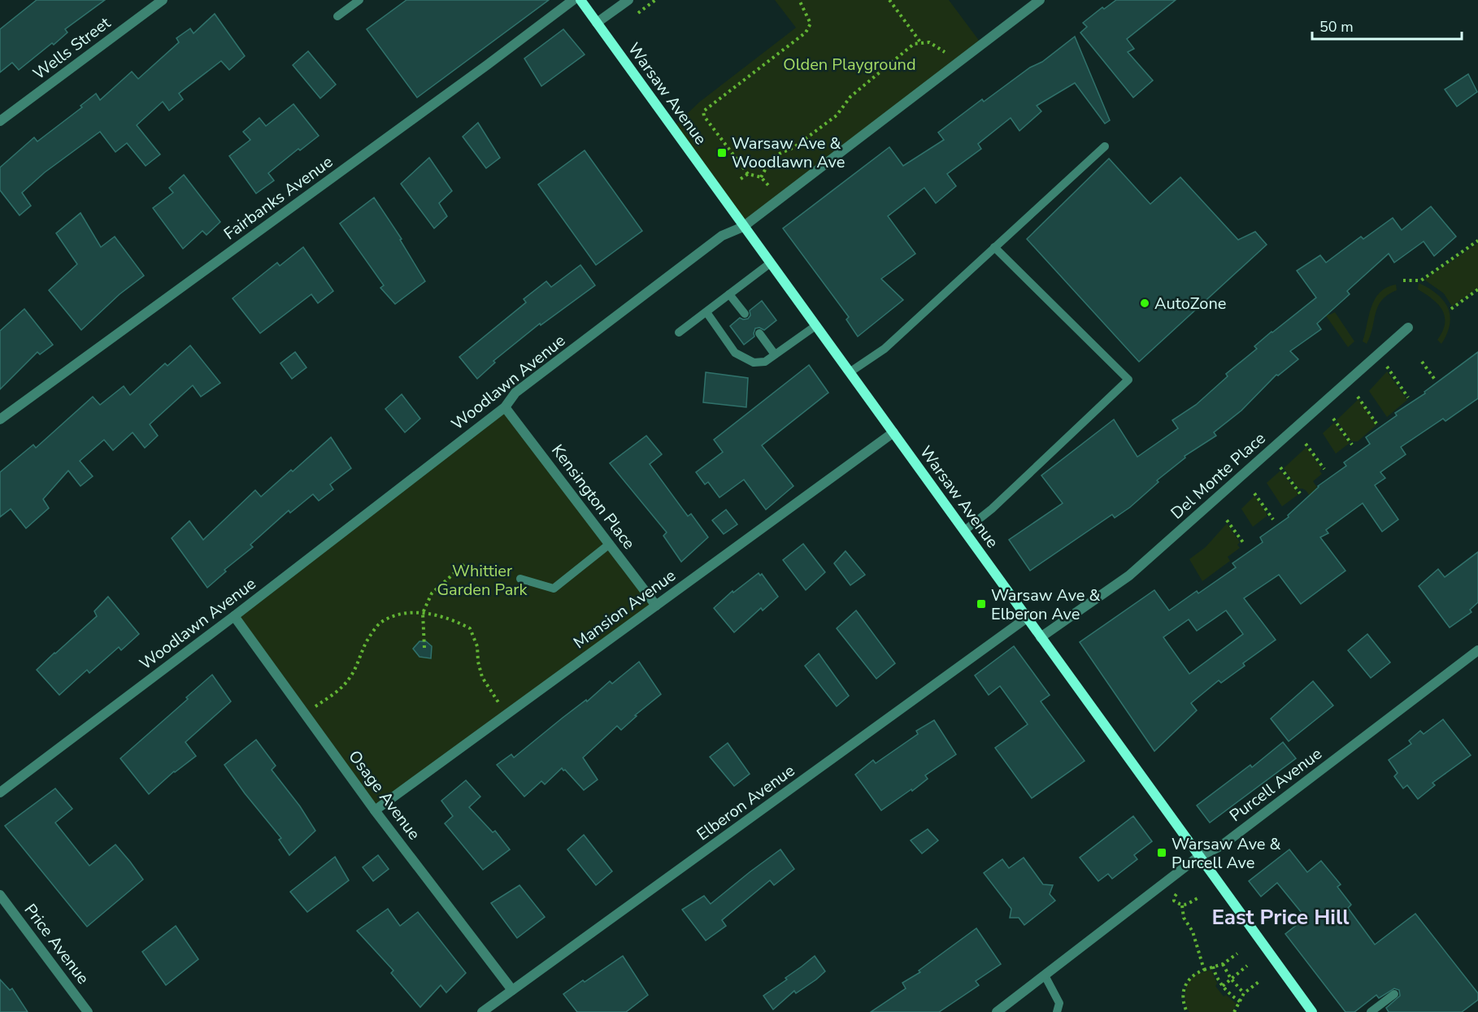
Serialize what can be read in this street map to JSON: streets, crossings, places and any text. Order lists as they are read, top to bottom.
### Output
{
  "streets": {
    "main road": ["Warsaw Avenue"],
    "street": [
      "Wells Street",
      "Fairbanks Avenue",
      "Woodlawn Avenue",
      "Del Monte Place",
      "Kensington Place",
      "Mansion Avenue",
      "Purcell Avenue",
      "Osage Avenue",
      "Elberon Avenue",
      "Price Avenue"
    ]
  },
  "crossings": [
    ["Warsaw Avenue", "Woodlawn Avenue"],
    ["Warsaw Avenue", "Del Monte Place"],
    ["Warsaw Avenue", "Mansion Avenue"],
    ["Warsaw Avenue", "Purcell Avenue"],
    ["Warsaw Avenue", "Elberon Avenue"],
    ["Woodlawn Avenue", "Kensington Place"],
    ["Woodlawn Avenue", "Osage Avenue"],
    ["Kensington Place", "Mansion Avenue"],
    ["Mansion Avenue", "Osage Avenue"],
    ["Osage Avenue", "Elberon Avenue"]
  ],
  "districts": ["East Price Hill"],
  "parks": ["Olden Playground", "Whittier Garden Park"],
  "places": {
    "transit": ["Warsaw Ave & Woodlawn Ave", "Warsaw Ave & Elberon Ave", "Warsaw Ave & Purcell Ave"],
    "other": ["AutoZone"]
  },
  "scale_bar": "50 m"
}
